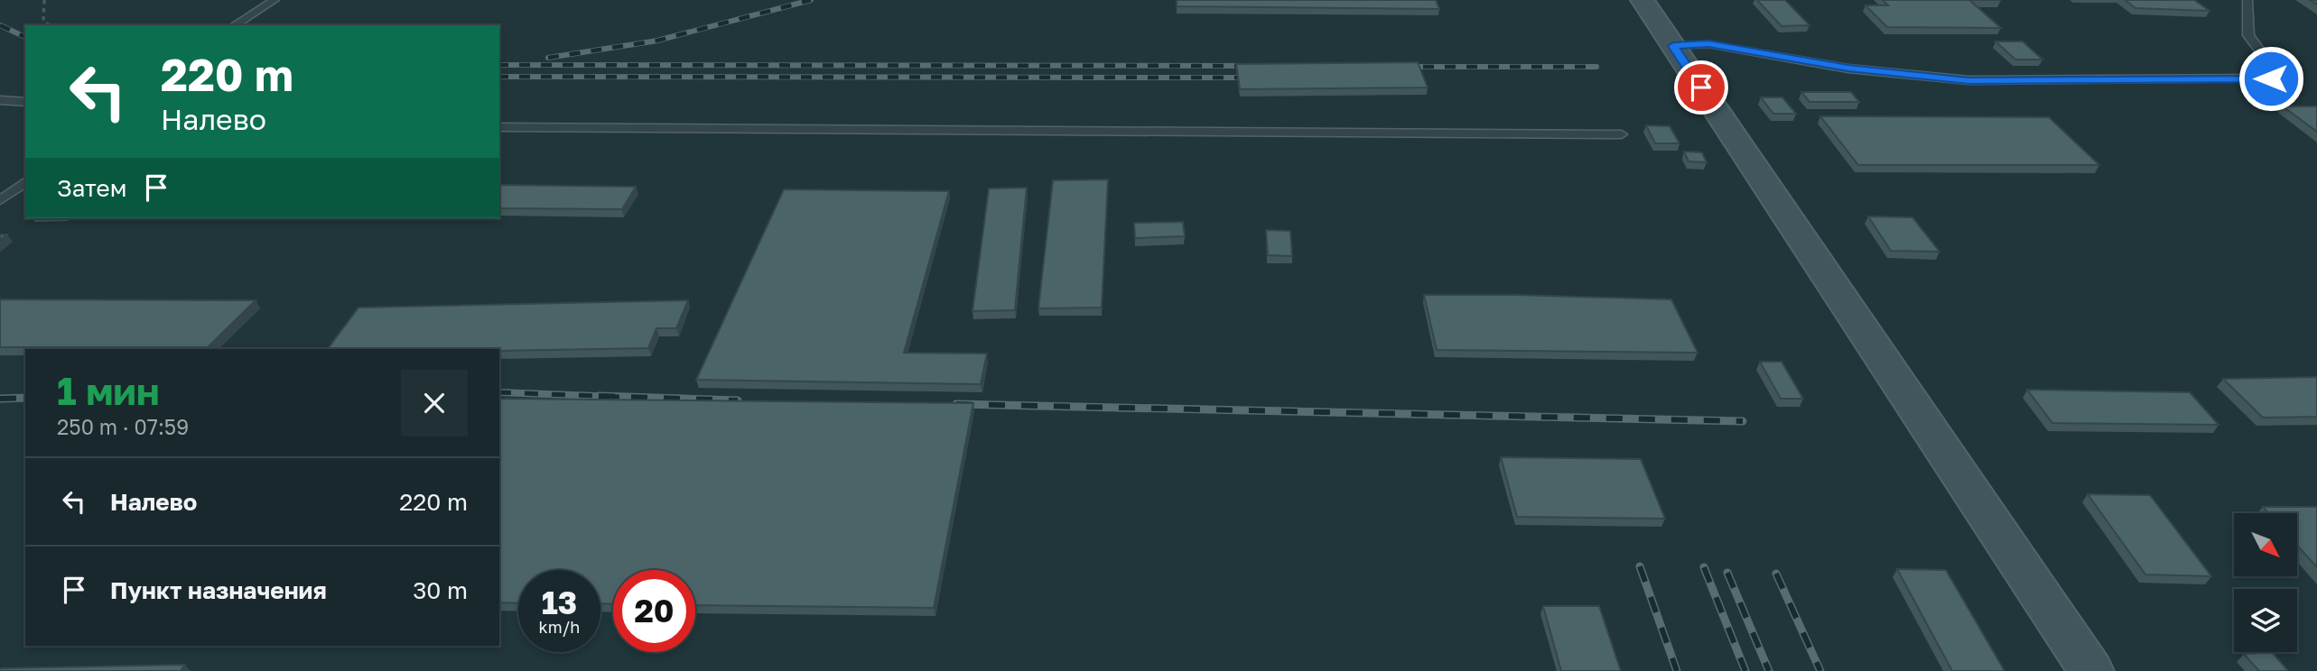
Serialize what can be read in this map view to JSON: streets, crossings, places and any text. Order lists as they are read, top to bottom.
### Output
{
  "north": "bottom right",
  "page": {
    "turn": ["220 m", "Налево"],
    "then": "Затем",
    "heading": ["1 мин", "250 m · 07:59"],
    "list": [
      {
        "name": "Налево",
        "value": "220 m"
      },
      {
        "name": "Пункт назначения",
        "value": "30 m"
      }
    ],
    "speed": "13 km/h",
    "limit": "20"
  }
}
